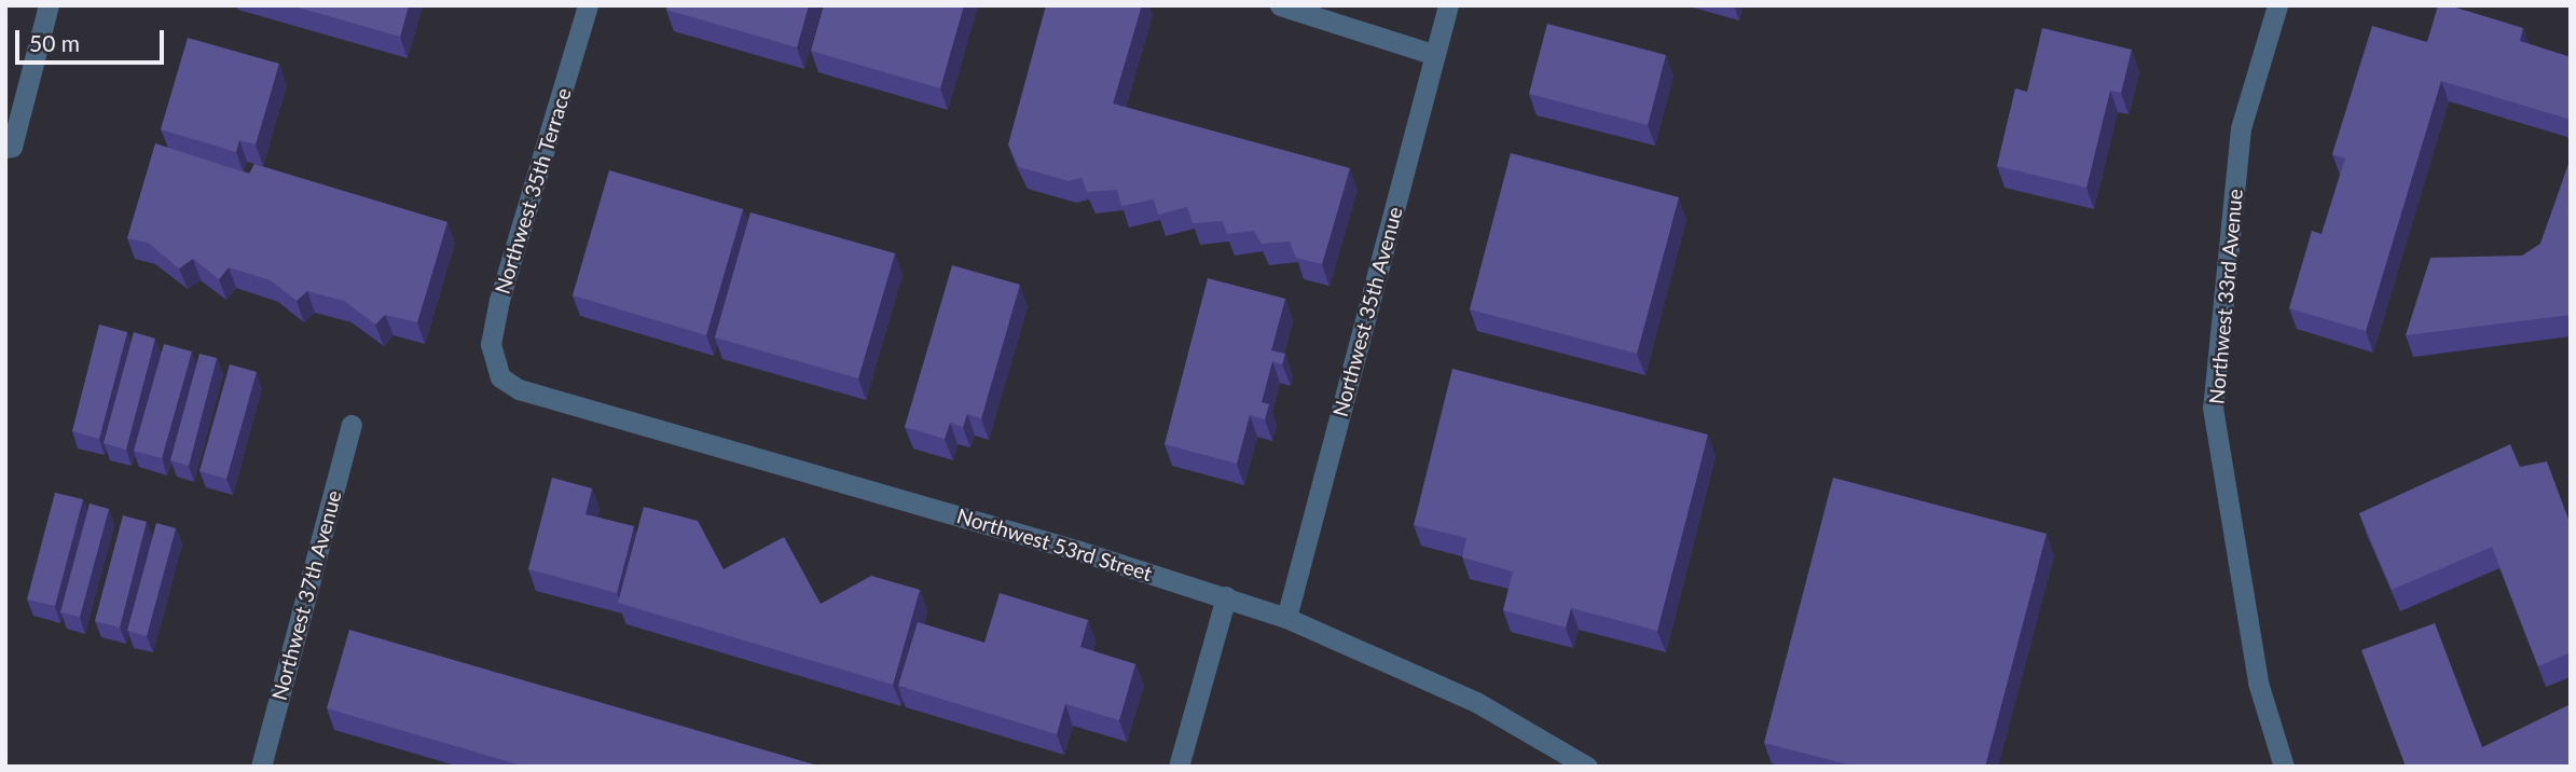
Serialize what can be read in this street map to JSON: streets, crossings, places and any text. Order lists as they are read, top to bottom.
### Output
{
  "streets": {
    "street": [
      "Northwest 35th Terrace",
      "Northwest 33rd Avenue",
      "Northwest 35th Avenue",
      "Northwest 53rd Street",
      "Northwest 37th Avenue"
    ]
  },
  "crossings": [
    ["Northwest 35th Terrace", "Northwest 53rd Street"],
    ["Northwest 35th Avenue", "Northwest 53rd Street"]
  ],
  "scale_bar": "50 m"
}
